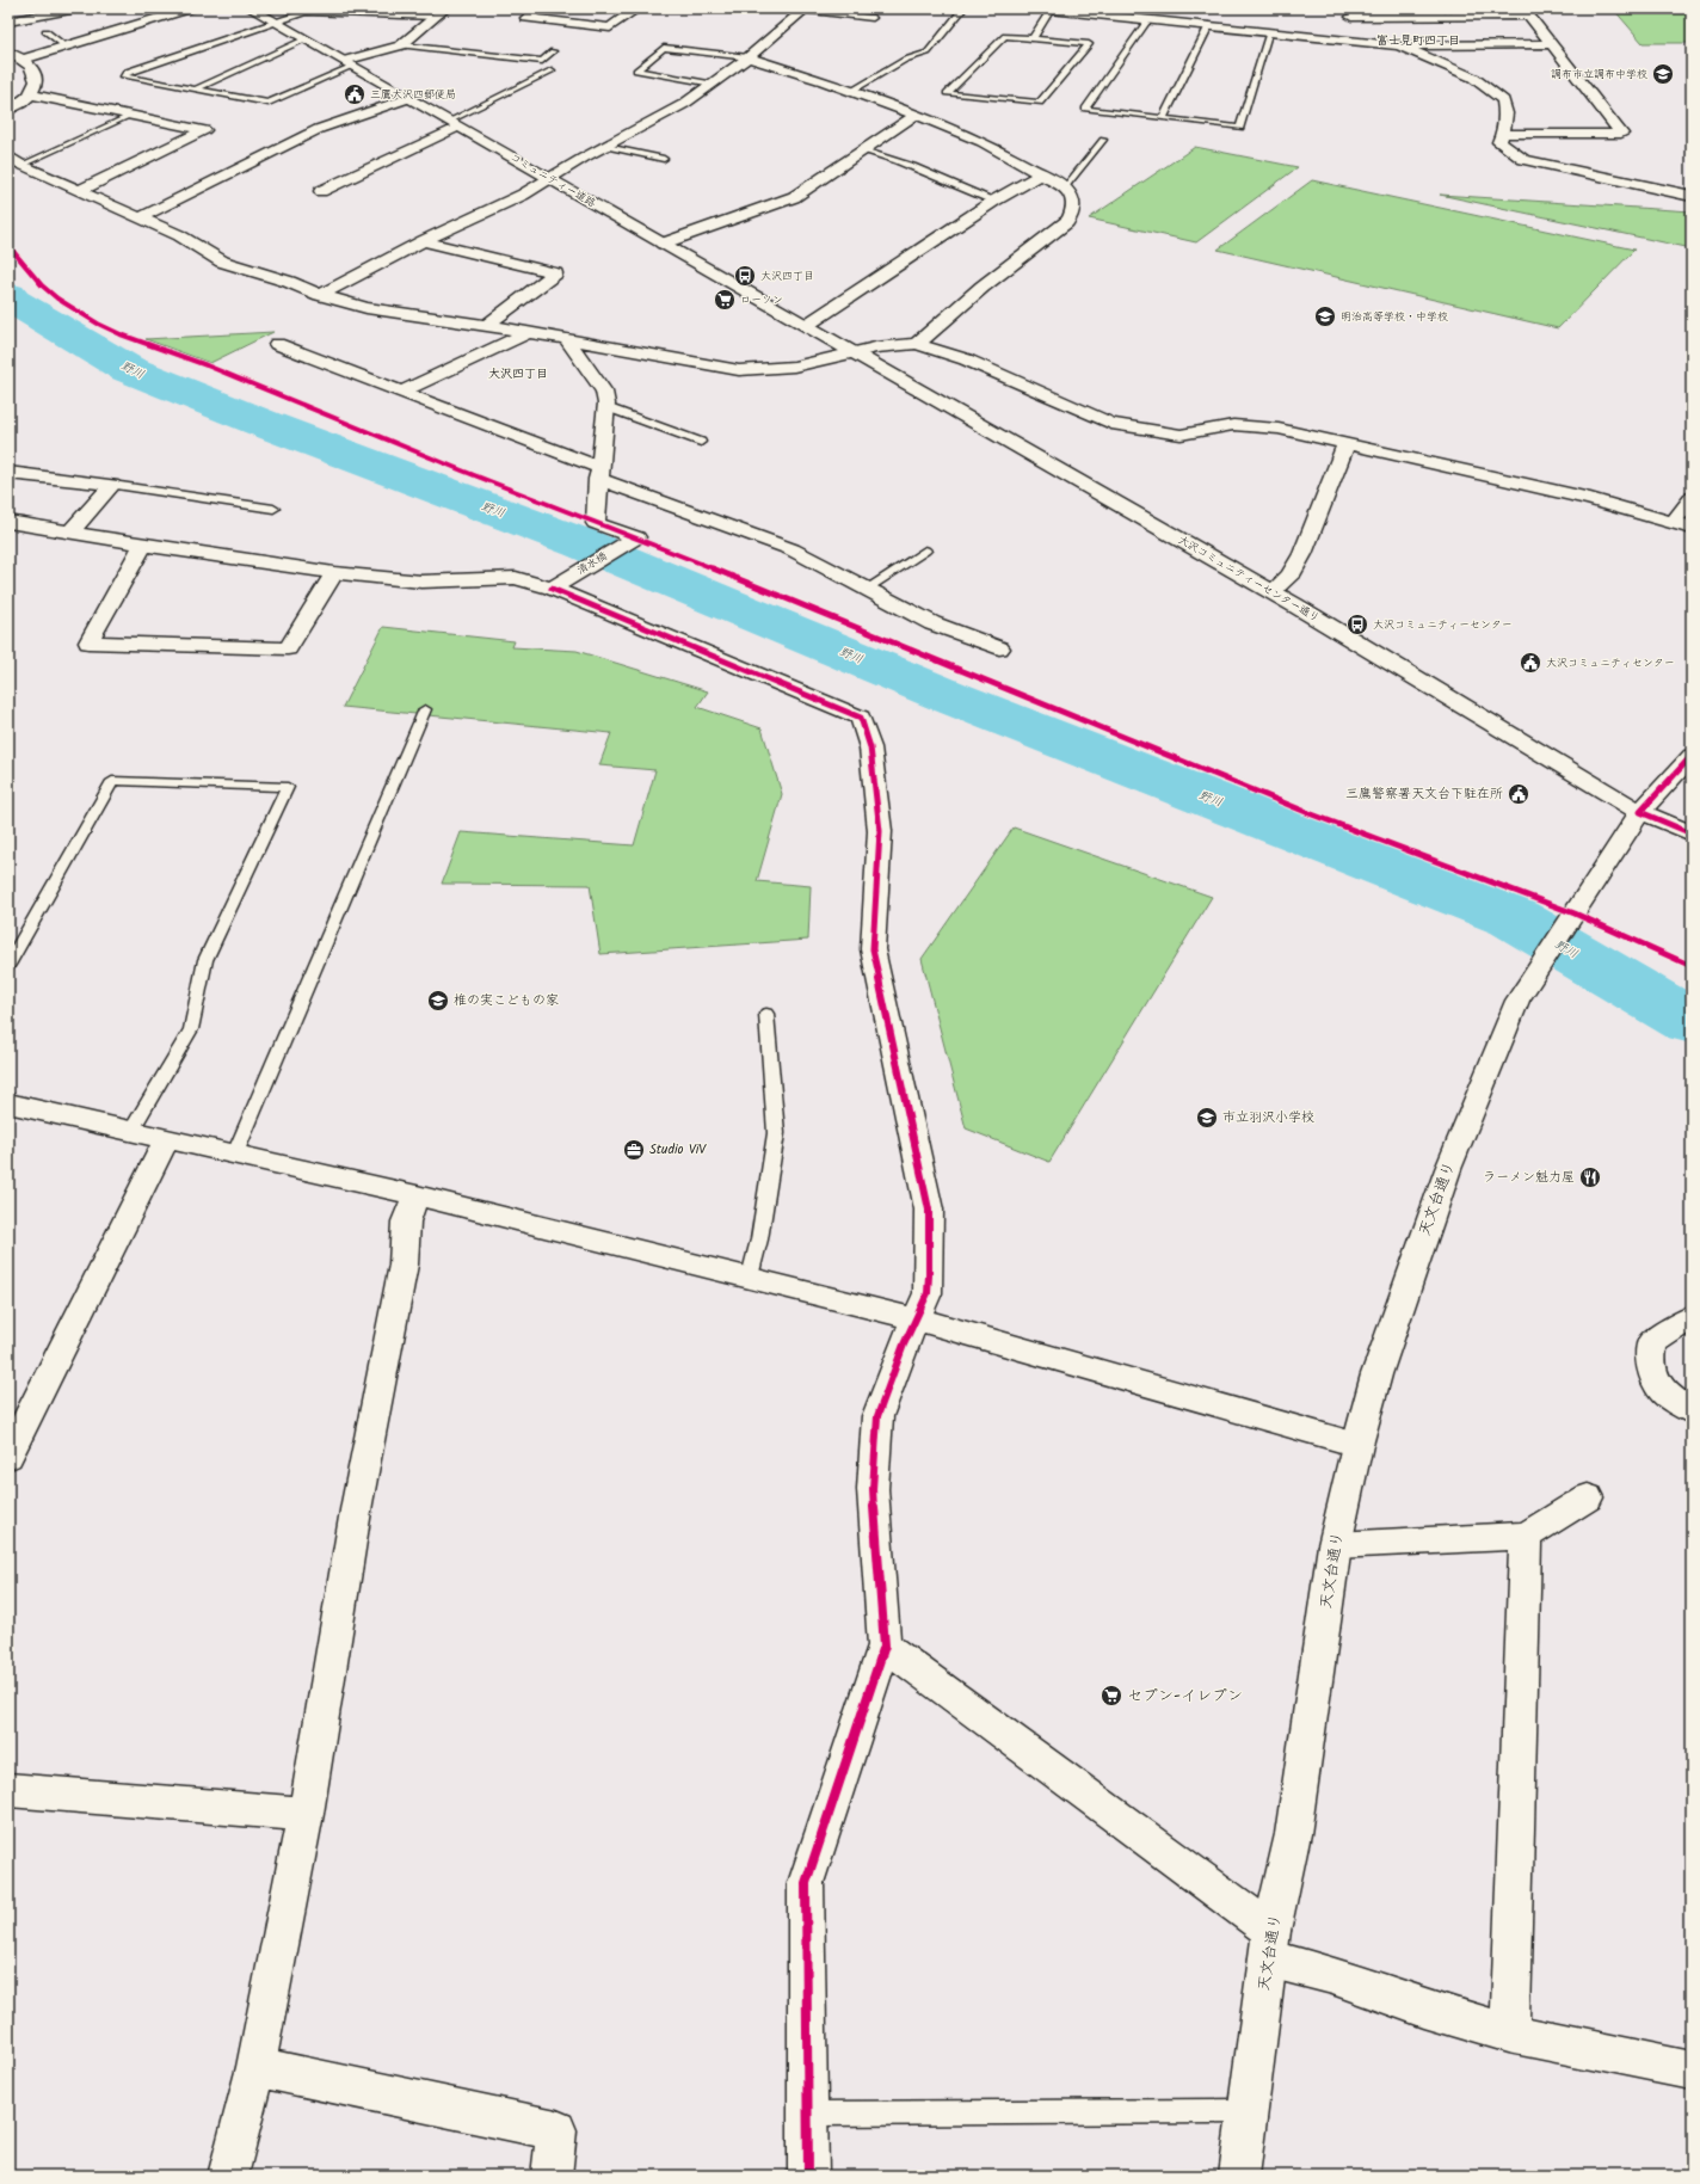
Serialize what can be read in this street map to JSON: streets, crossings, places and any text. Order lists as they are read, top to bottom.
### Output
{
  "streets": {
    "street": [
      "コミュニティー道路",
      "清水橋",
      "大沢コミュニティーセンター通り",
      "天文台通り"
    ]
  },
  "crossings": [
    ["コミュニティー道路", "大沢コミュニティーセンター通り"],
    ["大沢コミュニティーセンター通り", "天文台通り"]
  ],
  "districts": ["富士見町四丁目", "大沢四丁目"],
  "water": ["野川"],
  "places": {
    "school or university": [
      "調布市立調布中学校",
      "明治高等学校・中学校",
      "椎の実こどもの家",
      "市立羽沢小学校"
    ],
    "public building": ["三鷹大沢四郵便局", "大沢コミュニティセンター", "三鷹警察署天文台下駐在所"],
    "bus stop": ["大沢四丁目", "大沢コミュニティーセンター"],
    "supermarket": ["ローソン", "セブン-イレブン"],
    "office": ["Studio ViV"],
    "restaurant": ["ラーメン魁力屋"]
  }
}
